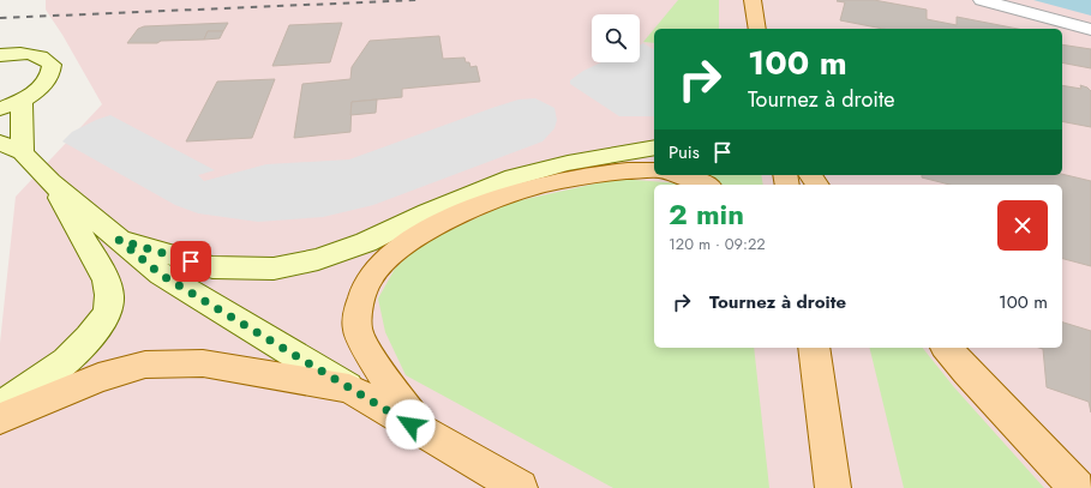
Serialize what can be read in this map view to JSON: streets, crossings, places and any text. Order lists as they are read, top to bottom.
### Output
{
  "page": {
    "turn": ["100 m", "Tournez à droite"],
    "then": "Puis",
    "heading": ["2 min", "120 m · 09:22"],
    "list": [
      {
        "name": "Tournez à droite",
        "value": "100 m"
      }
    ]
  }
}
